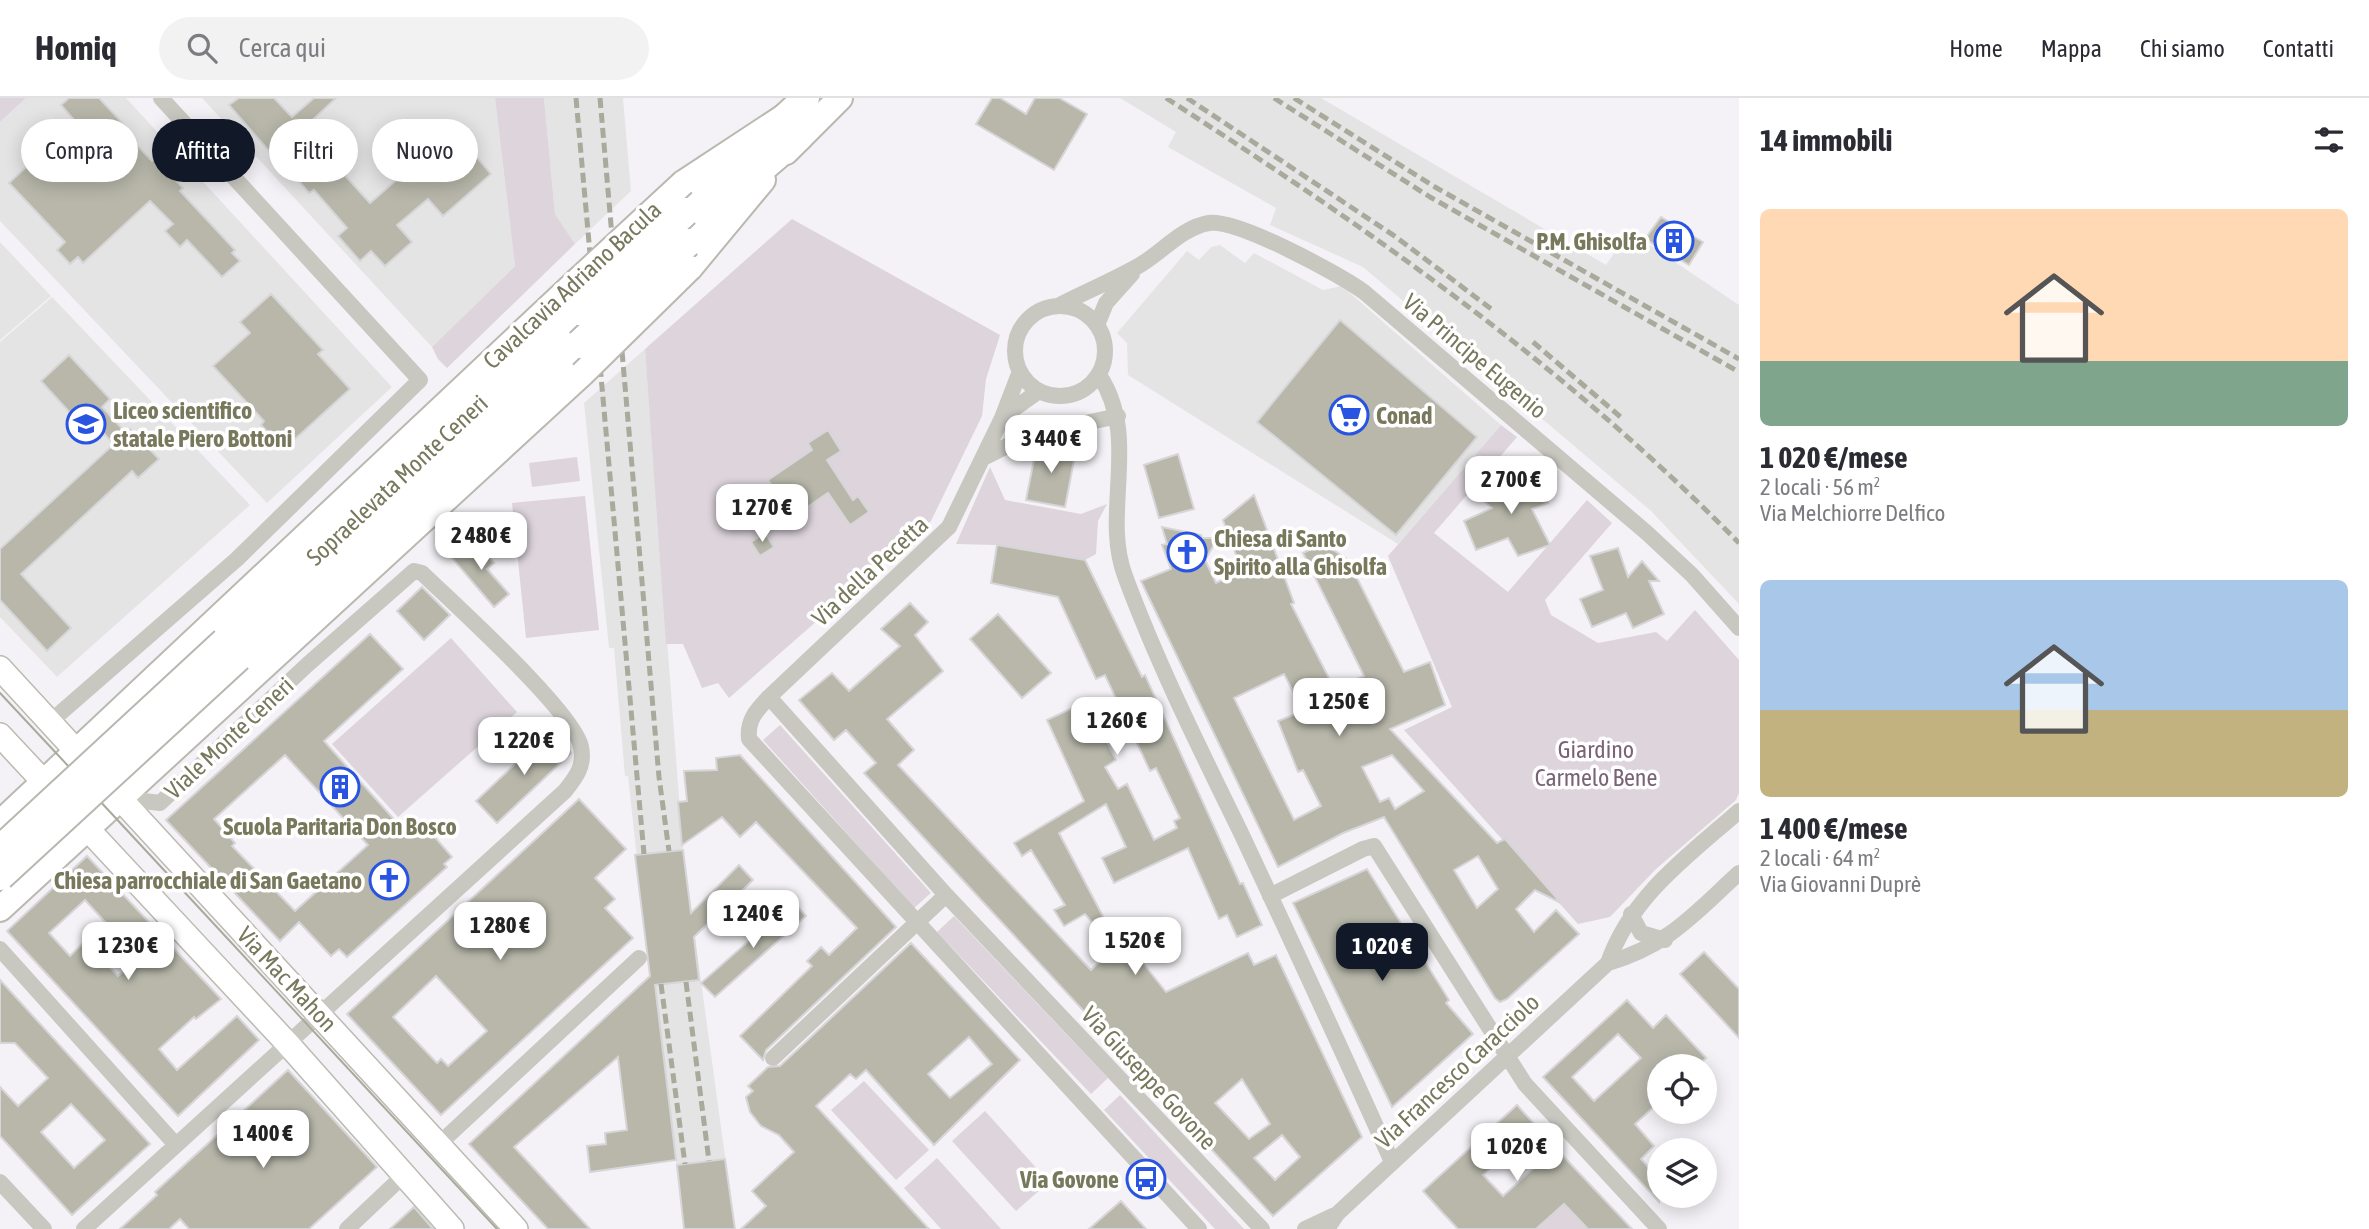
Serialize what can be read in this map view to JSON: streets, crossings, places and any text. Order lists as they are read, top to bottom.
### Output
{
  "streets": {
    "highway": ["Cavalcavia Adriano Bacula", "Sopraelevata Monte Ceneri"],
    "main road": ["Via Mac Mahon"],
    "street": [
      "Via Principe Eugenio",
      "Via della Pecetta",
      "Viale Monte Ceneri",
      "Via Francesco Caracciolo",
      "Via Giuseppe Govone"
    ]
  },
  "crossings": [
    ["Cavalcavia Adriano Bacula", "Sopraelevata Monte Ceneri"],
    ["Cavalcavia Adriano Bacula", "Viale Monte Ceneri"],
    ["Cavalcavia Adriano Bacula", "Via Mac Mahon"],
    ["Via Principe Eugenio", "Via della Pecetta"],
    ["Via della Pecetta", "Via Giuseppe Govone"],
    ["Viale Monte Ceneri", "Via Mac Mahon"]
  ],
  "parks": ["Giardino Carmelo Bene"],
  "places": {
    "building": ["P.M. Ghisolfa", "Scuola Paritaria Don Bosco"],
    "supermarket": ["Conad"],
    "school or university": ["Liceo scientifico statale Piero Bottoni"],
    "church": ["Chiesa di Santo Spirito alla Ghisolfa", "Chiesa parrocchiale di San Gaetano"],
    "bus stop": ["Via Govone"]
  },
  "page": {
    "header": "Homiq",
    "search": "Cerca qui",
    "nav": [
      "Home",
      "Mappa",
      "Chi siamo",
      "Contatti"
    ],
    "heading": "14 immobili",
    "chip": [
      "Compra",
      "Affitta",
      "Filtri",
      "Nuovo"
    ],
    "list": [
      {
        "name": "1 020 €/mese",
        "note": "2 locali · 56 m² · Via Melchiorre Delfico"
      },
      {
        "name": "1 400 €/mese",
        "note": "2 locali · 64 m² · Via Giovanni Duprè"
      }
    ],
    "price": [
      "3 440 €",
      "2 700 €",
      "1 270 €",
      "2 480 €",
      "1 250 €",
      "1 260 €",
      "1 220 €",
      "1 240 €",
      "1 280 €",
      "1 520 €",
      "1 230 €",
      "1 020 €",
      "1 400 €",
      "1 020 €"
    ]
  }
}
